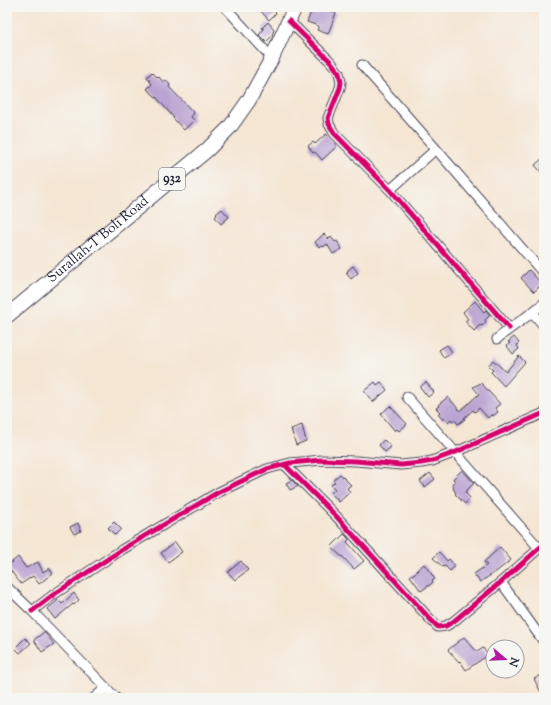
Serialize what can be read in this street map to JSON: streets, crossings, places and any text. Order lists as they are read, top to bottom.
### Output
{
  "streets": {
    "main road": ["932", "Surallah-T'Boli Road"]
  },
  "north": "right"
}
